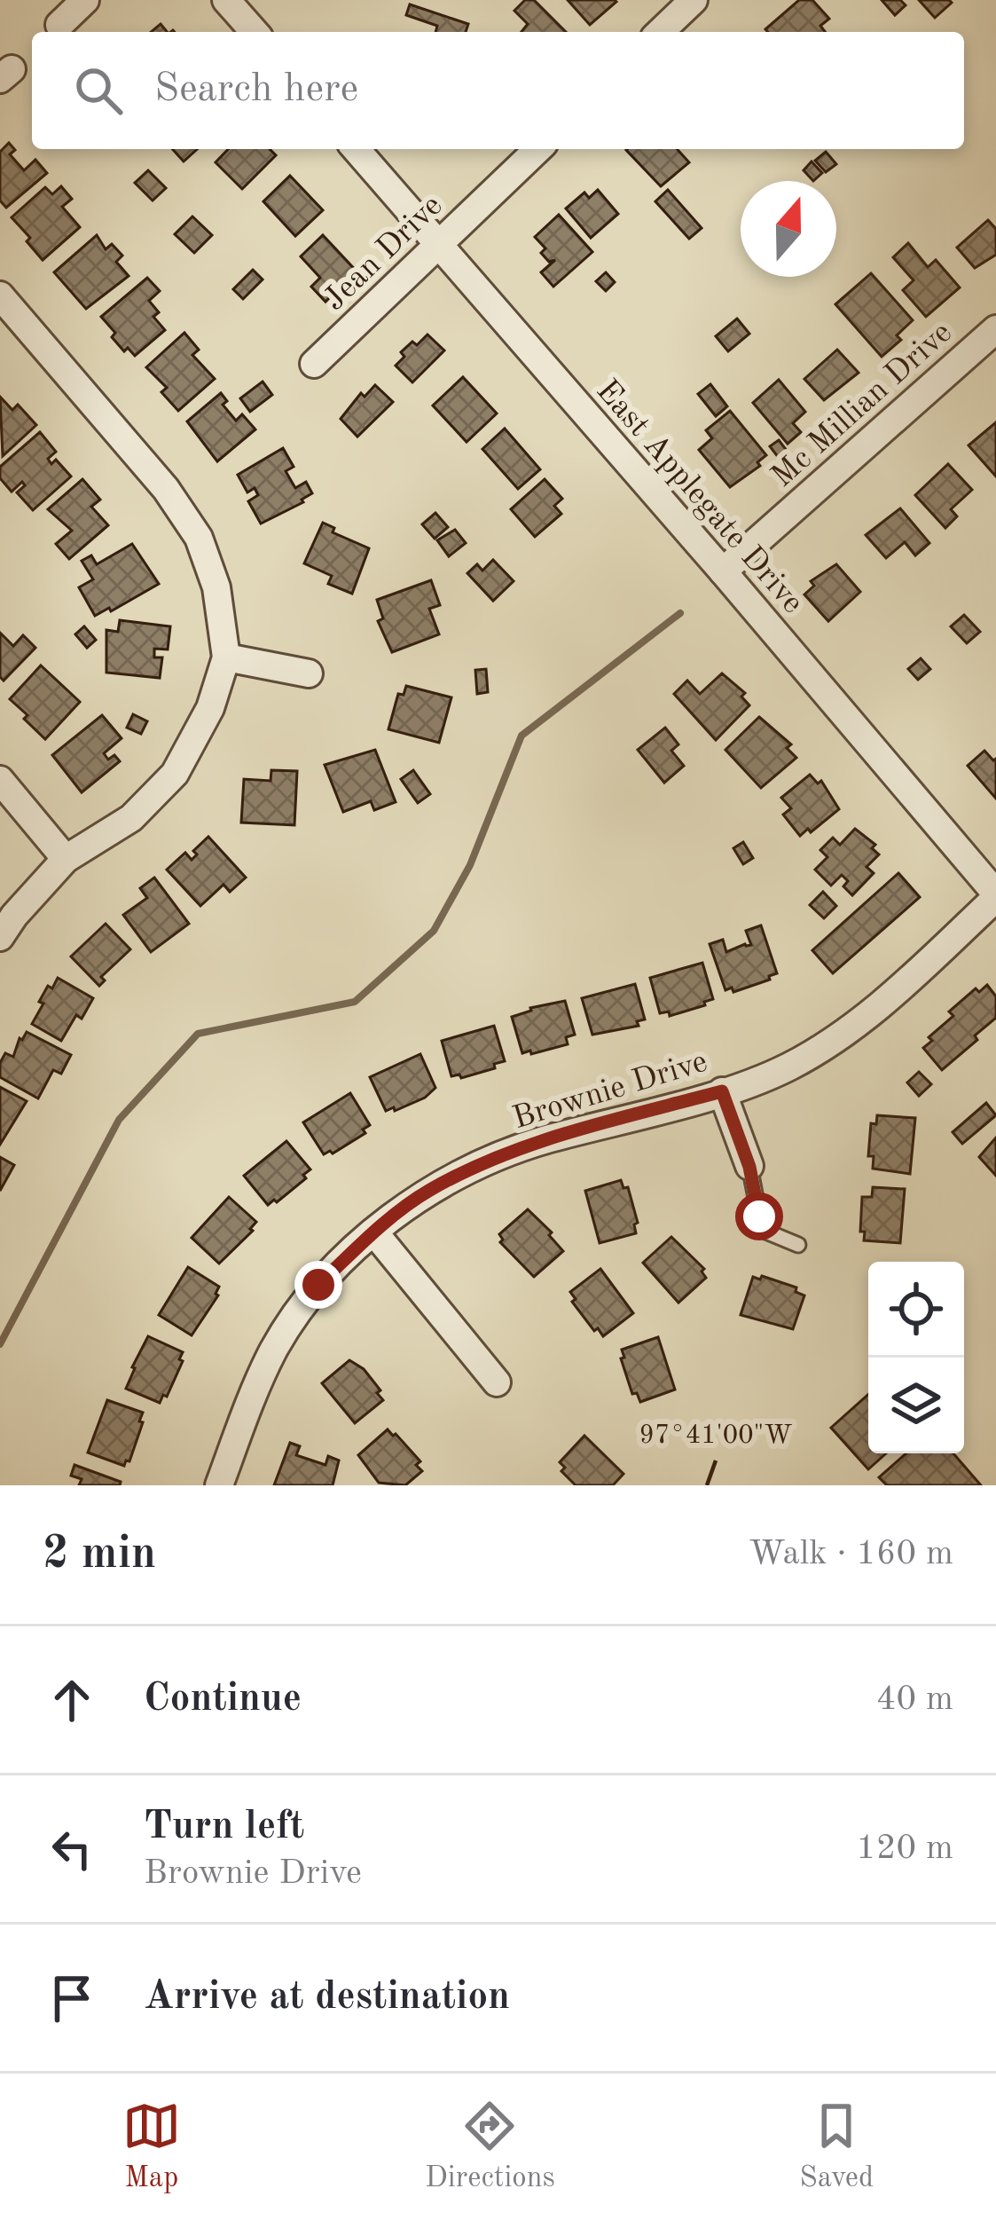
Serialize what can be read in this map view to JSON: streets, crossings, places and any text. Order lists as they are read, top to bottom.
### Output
{
  "streets": {
    "street": [
      "Jean Drive",
      "Mc Millian Drive",
      "East Applegate Drive",
      "Brownie Drive"
    ]
  },
  "crossings": [
    ["Jean Drive", "East Applegate Drive"],
    ["Mc Millian Drive", "East Applegate Drive"],
    ["East Applegate Drive", "Brownie Drive"]
  ],
  "north": "top",
  "page": {
    "search": "Search here",
    "heading": ["2 min", "Walk · 160 m"],
    "list": [
      ["Continue", "40 m"],
      ["Turn left", "Brownie Drive", "120 m"],
      "Arrive at destination"
    ],
    "nav": ["Map", "Directions", "Saved"]
  },
  "coordinates": ["97°41'00\"W"]
}
